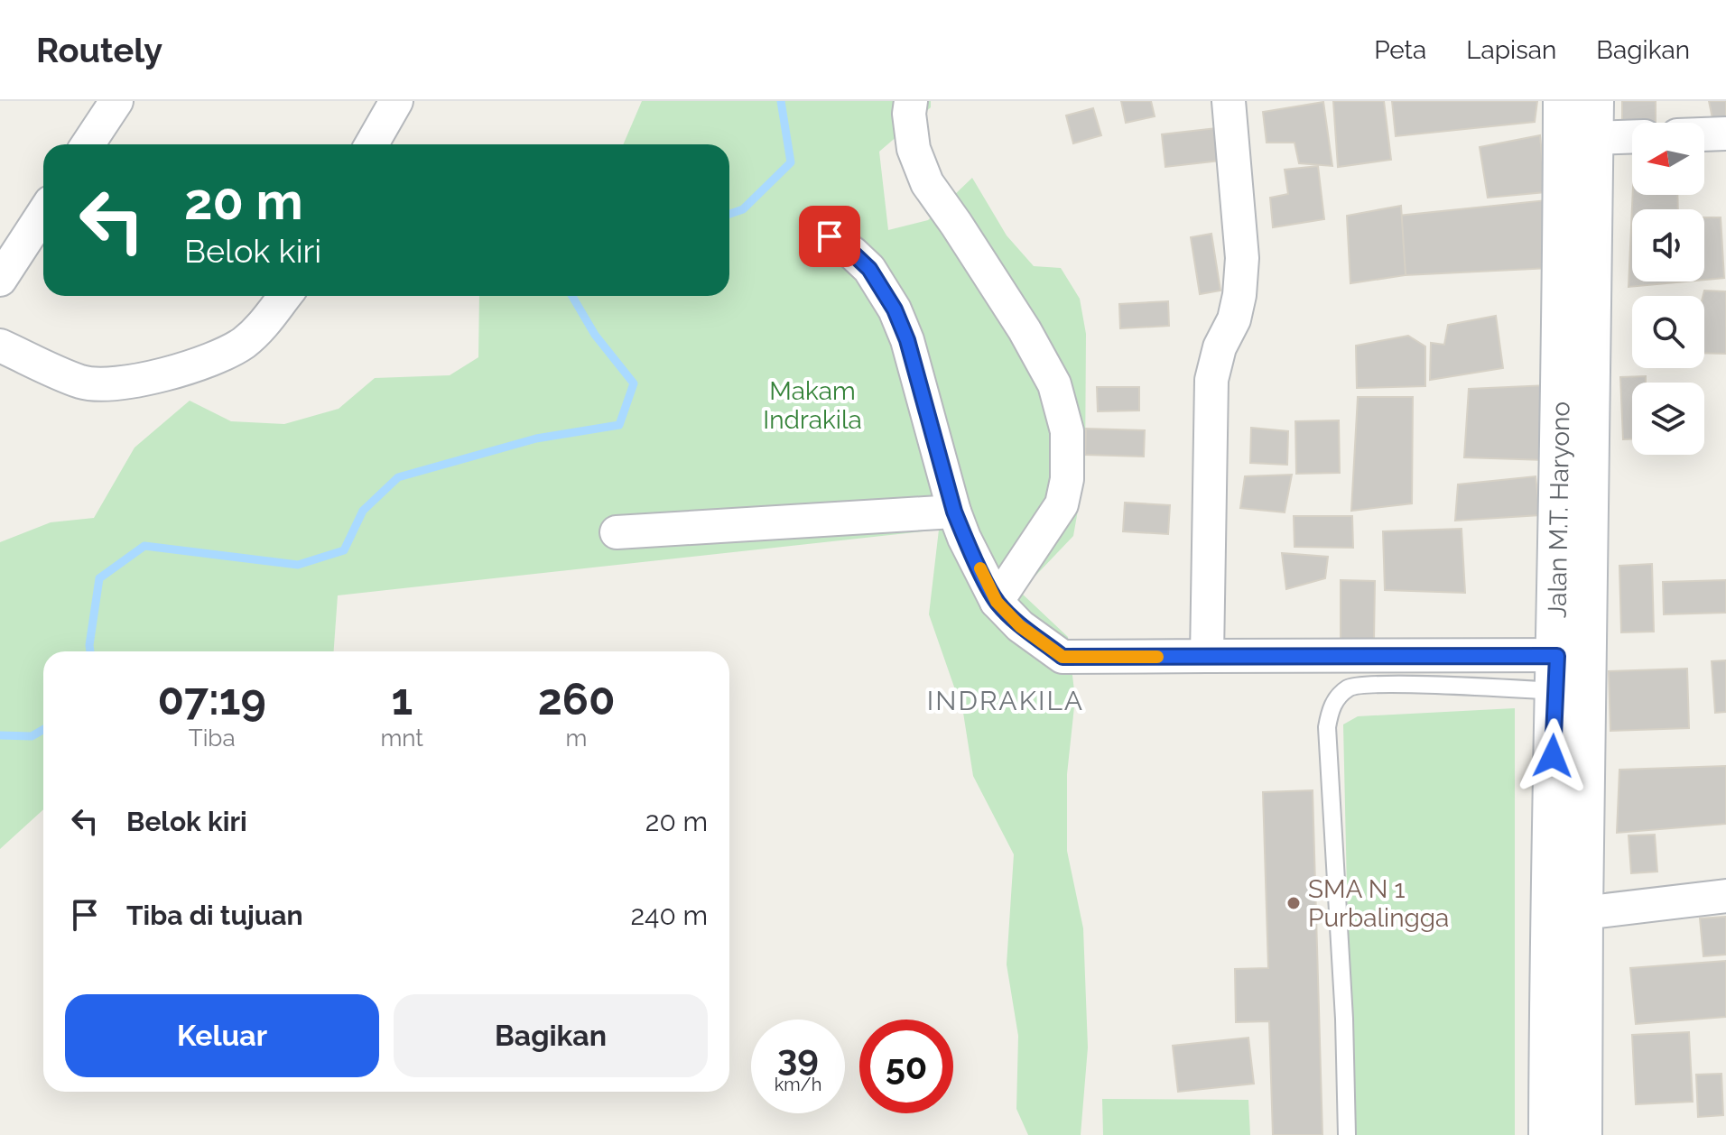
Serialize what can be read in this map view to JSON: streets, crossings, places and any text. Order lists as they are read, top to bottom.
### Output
{
  "streets": {
    "main road": ["Jalan M.T. Haryono"]
  },
  "districts": ["INDRAKILA"],
  "parks": ["Makam Indrakila"],
  "places": ["SMA N 1 Purbalingga"],
  "north": "left",
  "page": {
    "header": "Routely",
    "nav": ["Peta", "Lapisan", "Bagikan"],
    "turn": ["20 m", "Belok kiri"],
    "eta": [
      "07:19",
      "Tiba",
      "1",
      "mnt",
      "260",
      "m"
    ],
    "list": [
      {
        "name": "Belok kiri",
        "value": "20 m"
      },
      {
        "name": "Tiba di tujuan",
        "value": "240 m"
      }
    ],
    "buttons": ["Keluar", "Bagikan"],
    "speed": "39 km/h",
    "limit": "50"
  }
}
